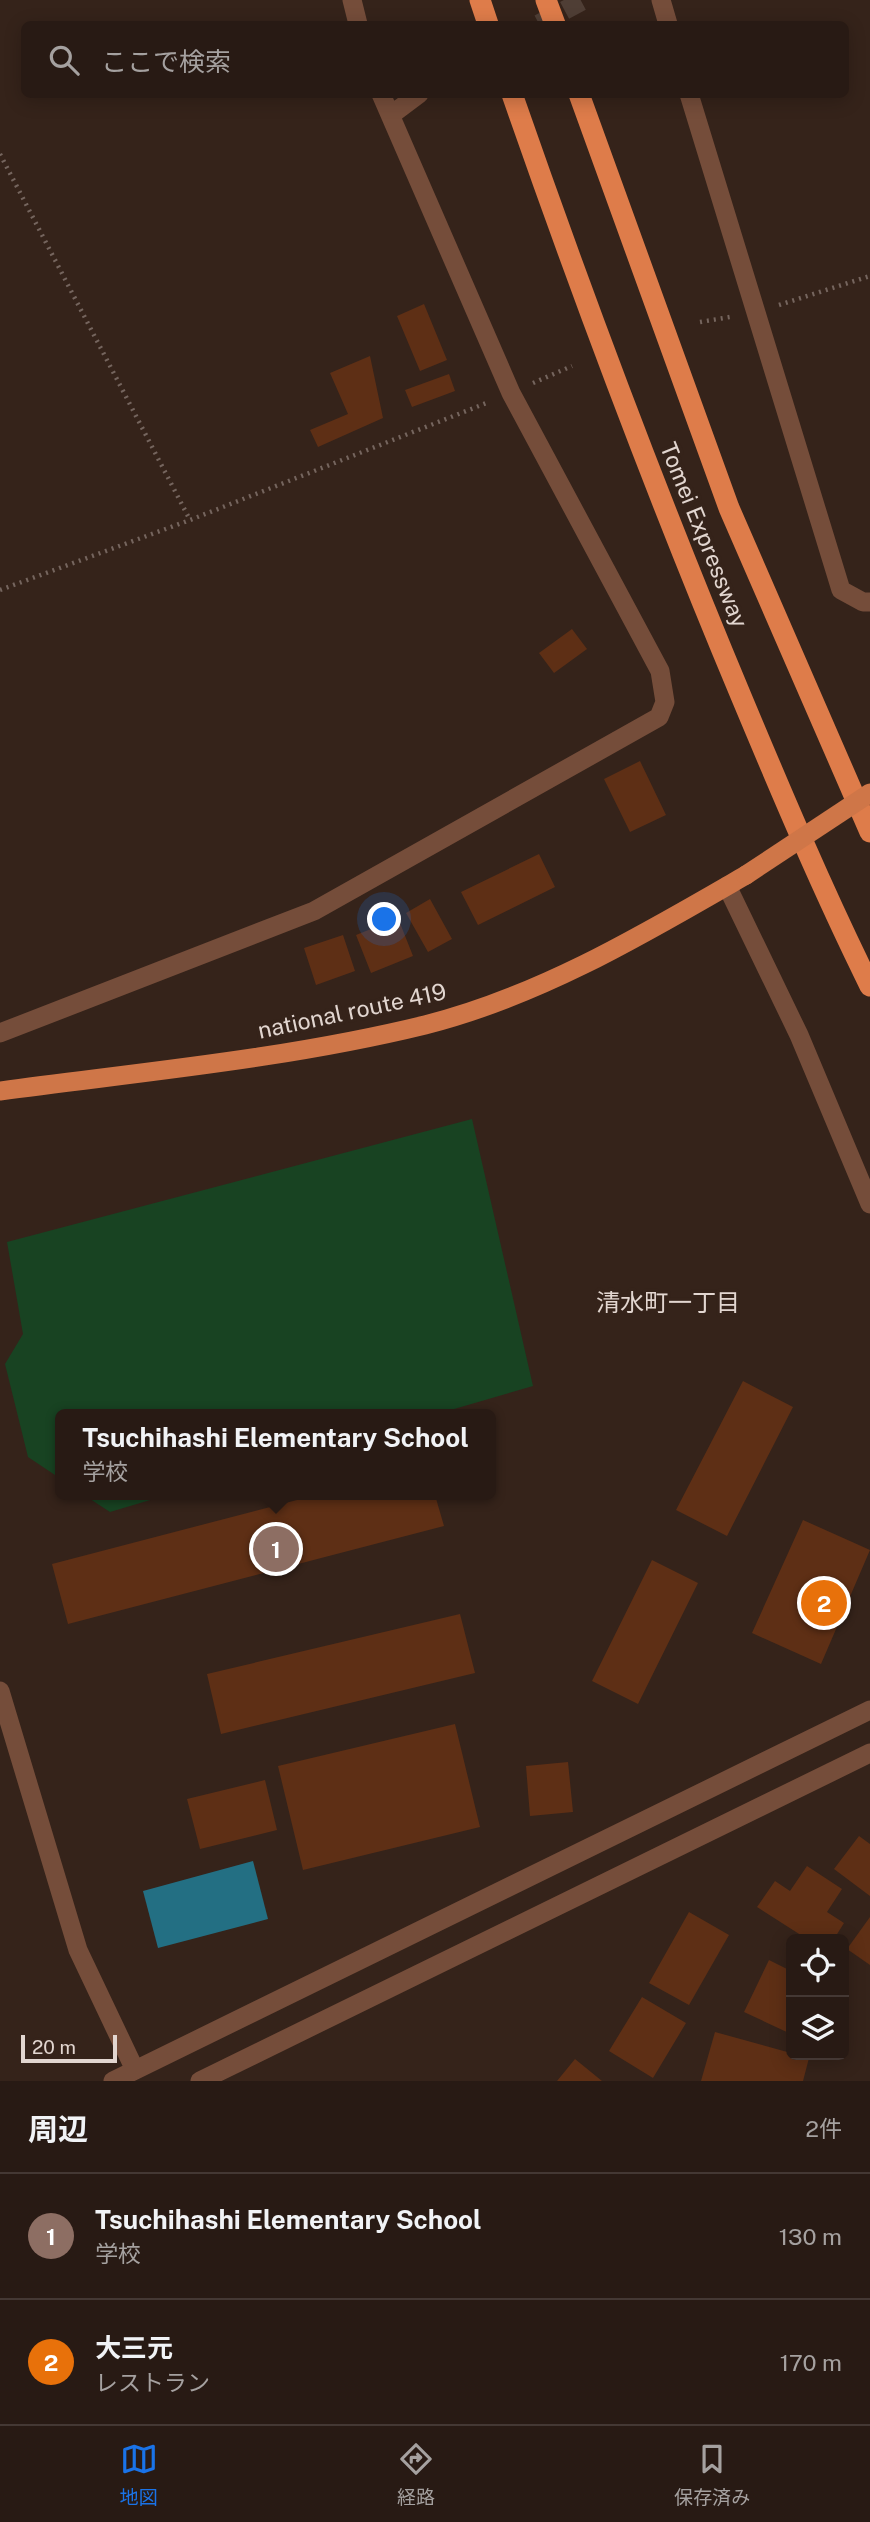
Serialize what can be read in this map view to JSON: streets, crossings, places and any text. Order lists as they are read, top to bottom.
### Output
{
  "streets": {
    "highway": ["Tomei Expressway", "national route 419"]
  },
  "districts": ["清水町一丁目"],
  "scale_bar": "20 m",
  "page": {
    "search": "ここで検索",
    "popup": ["Tsuchihashi Elementary School", "学校"],
    "pins": ["1", "2"],
    "scale": "20 m",
    "heading": ["周辺", "2件"],
    "list": [
      {
        "mark": "1",
        "name": "Tsuchihashi Elementary School",
        "note": "学校",
        "value": "130 m"
      },
      {
        "mark": "2",
        "name": "大三元",
        "note": "レストラン",
        "value": "170 m"
      }
    ],
    "nav": ["地図", "経路", "保存済み"]
  }
}
